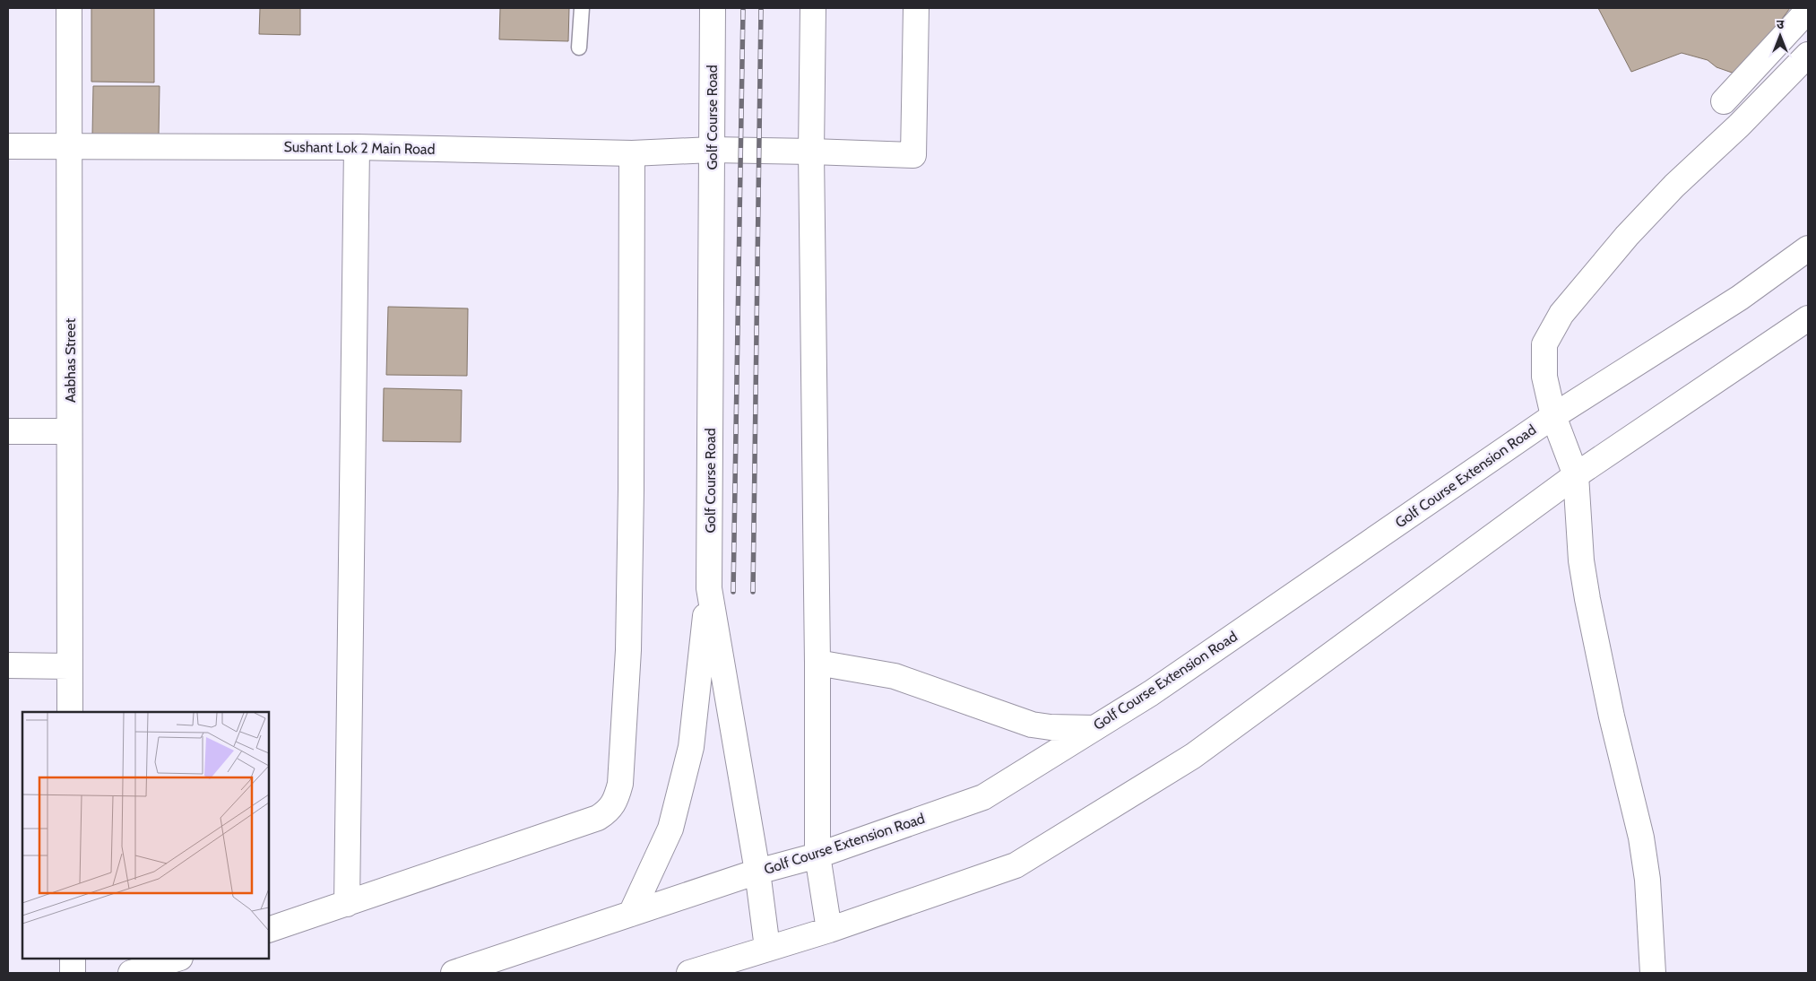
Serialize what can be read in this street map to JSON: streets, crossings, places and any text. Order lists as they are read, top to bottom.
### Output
{
  "streets": {
    "main road": [
      "Golf Course Road",
      "Sushant Lok 2 Main Road",
      "Aabhas Street",
      "Golf Course Extension Road"
    ]
  },
  "crossings": [
    ["Golf Course Road", "Sushant Lok 2 Main Road"],
    ["Golf Course Road", "Golf Course Extension Road"],
    ["Sushant Lok 2 Main Road", "Aabhas Street"]
  ],
  "north": "top"
}
